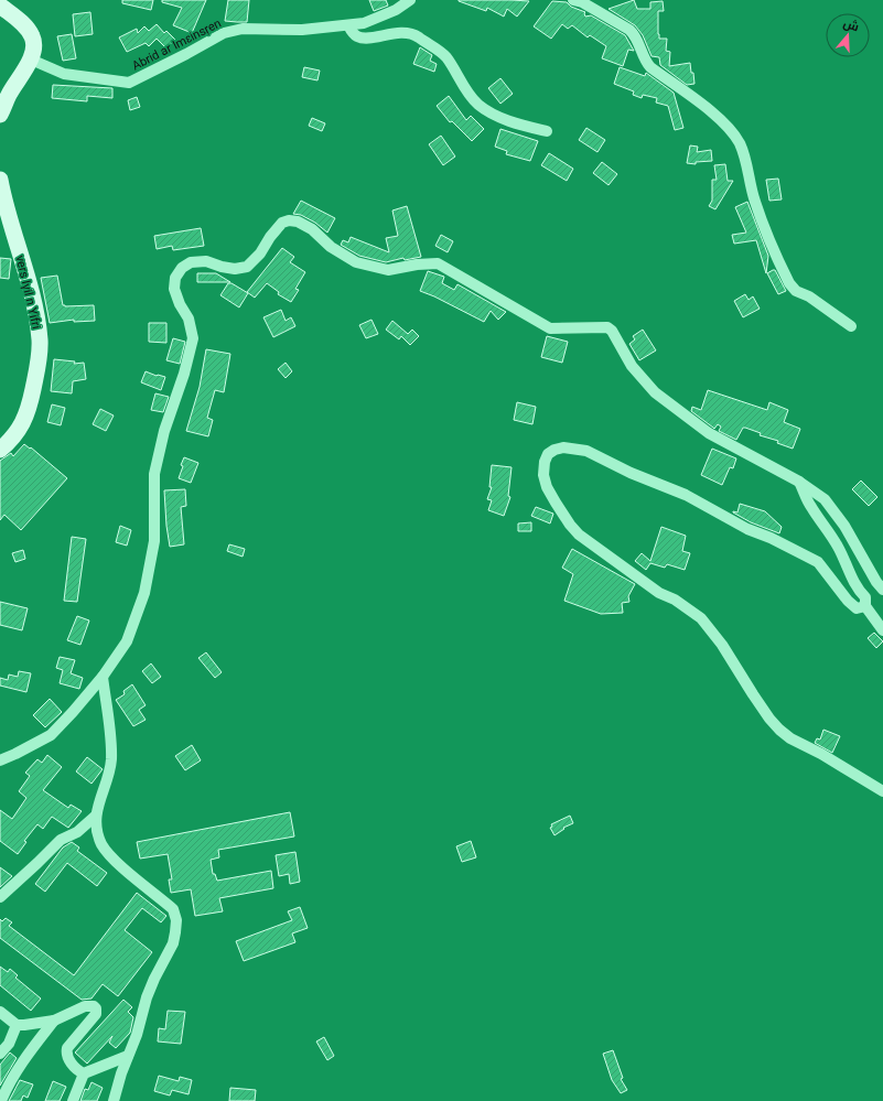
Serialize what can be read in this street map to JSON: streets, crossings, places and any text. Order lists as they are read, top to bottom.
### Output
{
  "streets": {
    "main road": ["vers Iγil n Yifri"],
    "street": ["Abrid ar Imɛinsṛen"]
  },
  "north": "top"
}
